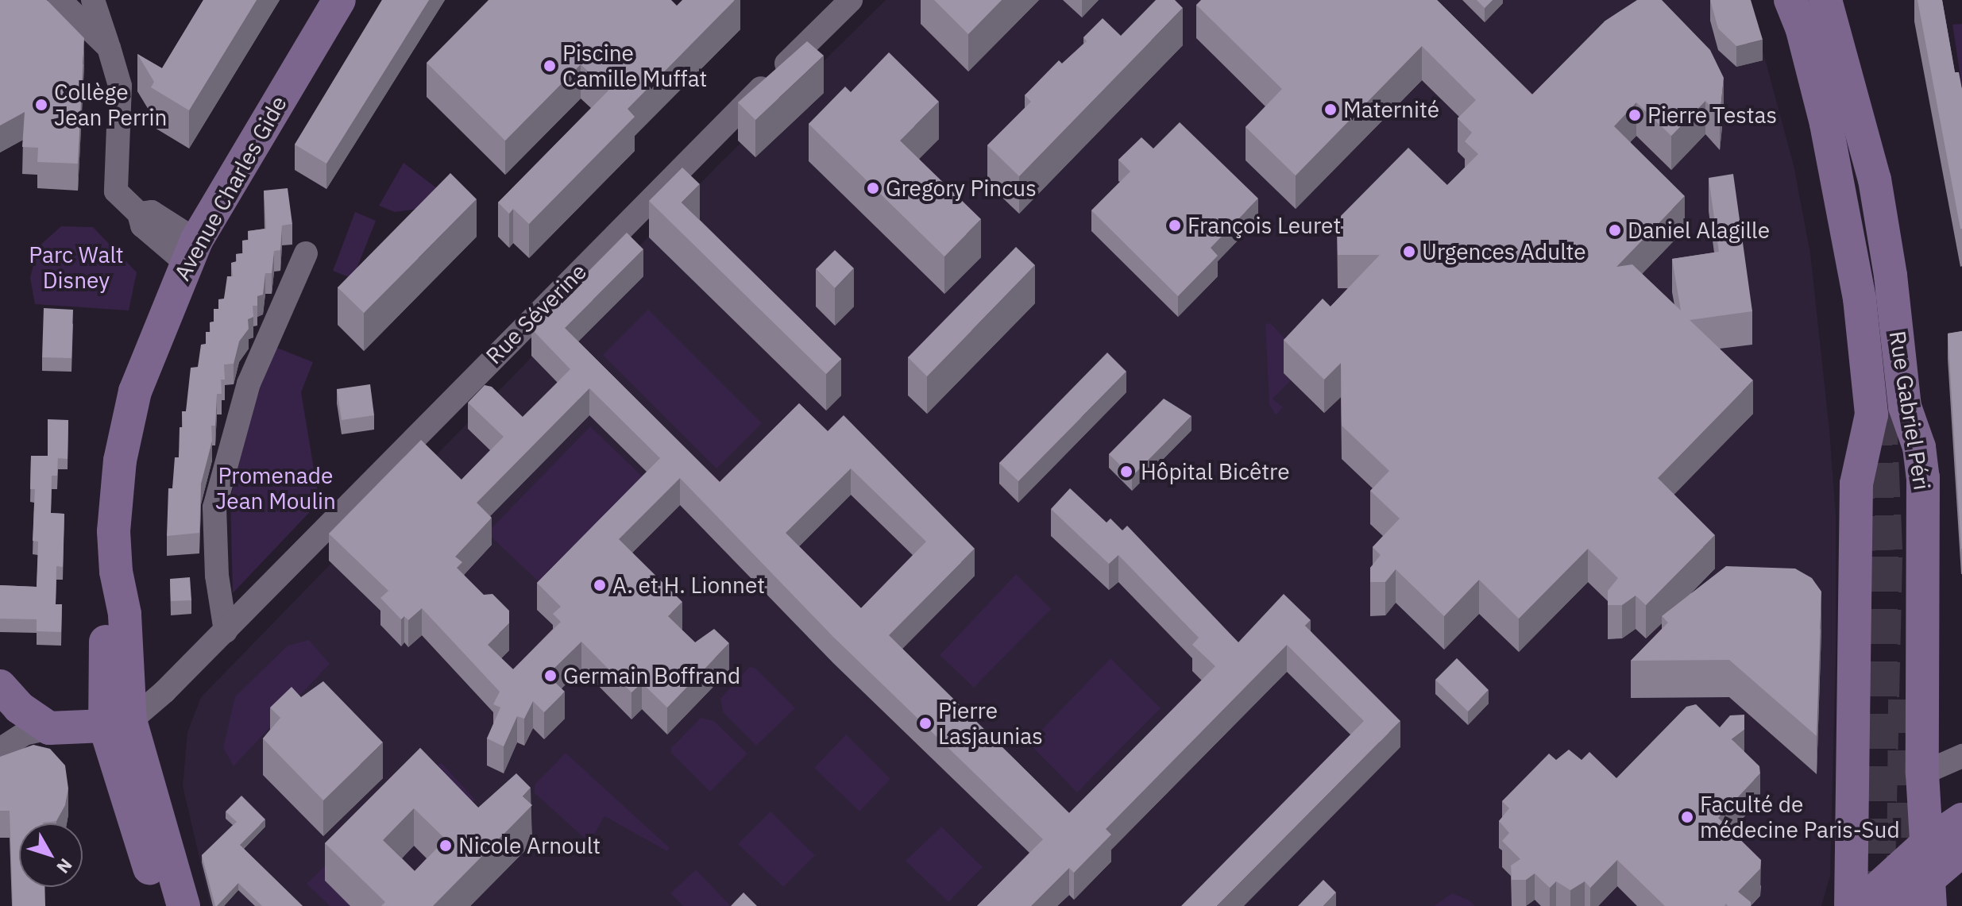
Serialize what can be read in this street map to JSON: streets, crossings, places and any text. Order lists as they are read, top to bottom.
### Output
{
  "streets": {
    "main road": ["Avenue Charles Gide", "Rue Gabriel Péri"],
    "street": ["Rue Séverine"]
  },
  "crossings": [
    ["Avenue Charles Gide", "Rue Séverine"]
  ],
  "parks": ["Parc Walt Disney", "Promenade Jean Moulin"],
  "places": [
    "Piscine Camille Muffat",
    "Collège Jean Perrin",
    "Maternité",
    "Pierre Testas",
    "Gregory Pincus",
    "François Leuret",
    "Daniel Alagille",
    "Urgences Adulte",
    "Hôpital Bicêtre",
    "A. et H. Lionnet",
    "Germain Boffrand",
    "Pierre Lasjaunias",
    "Faculté de médecine Paris-Sud",
    "Nicole Arnoult"
  ],
  "north": "bottom right"
}
